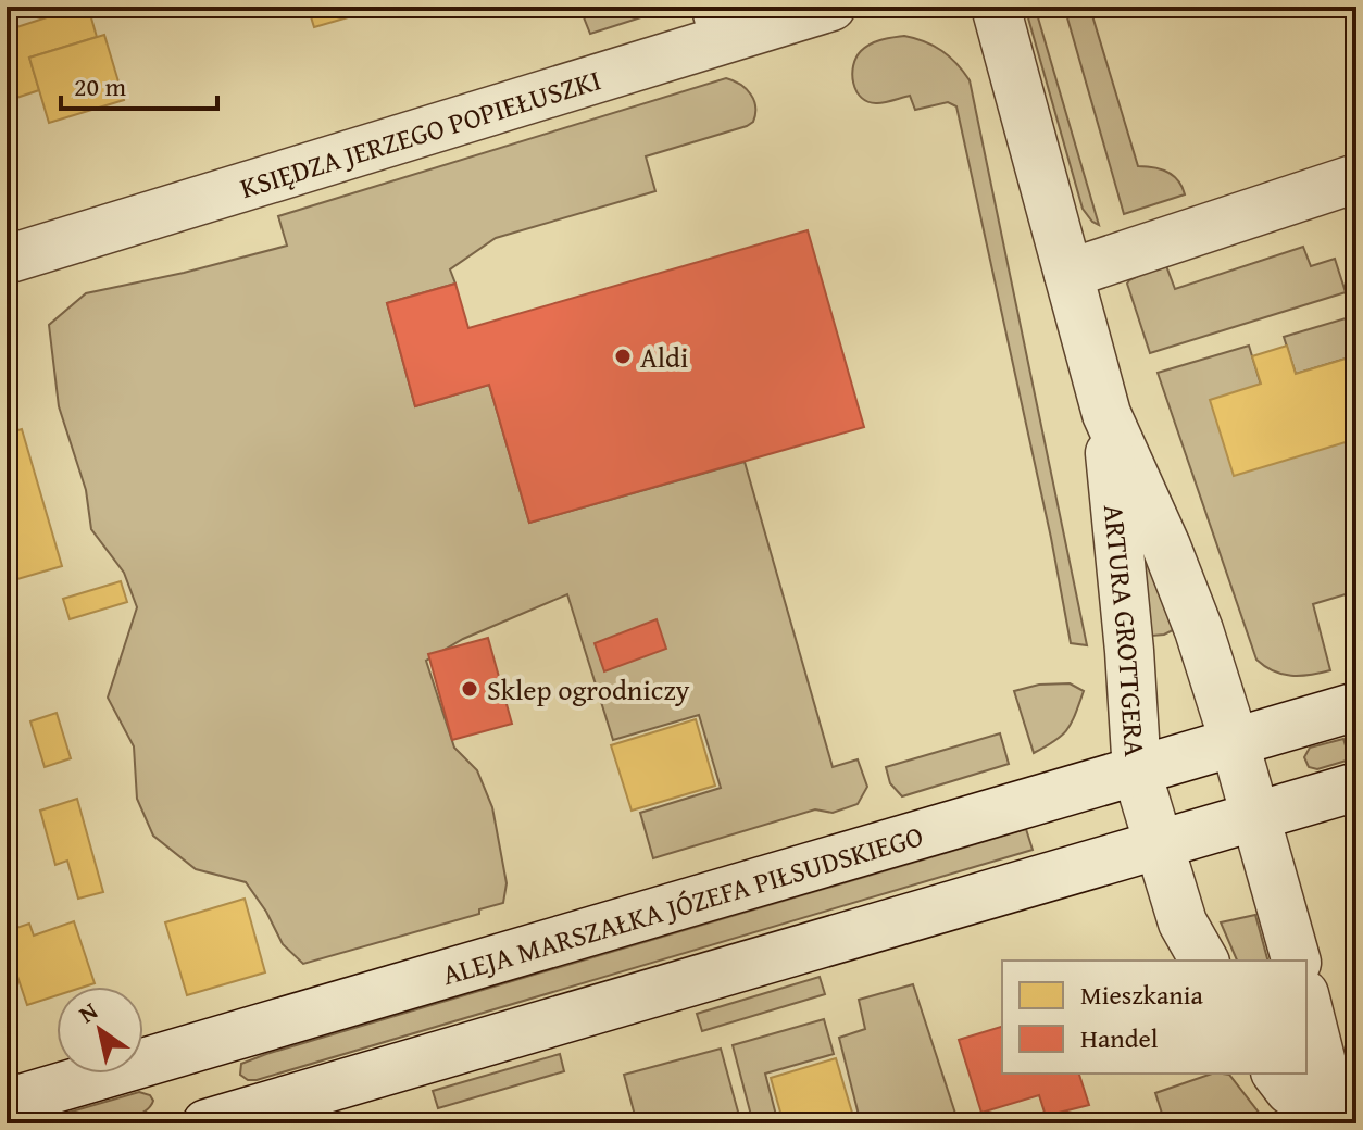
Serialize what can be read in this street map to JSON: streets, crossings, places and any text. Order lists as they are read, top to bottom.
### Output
{
  "streets": {
    "street": ["KSIĘDZA JERZEGO POPIEŁUSZKI", "ARTURA GROTTGERA", "ALEJA MARSZAŁKA JÓZEFA PIŁSUDSKIEGO"]
  },
  "crossings": [
    ["ARTURA GROTTGERA", "ALEJA MARSZAŁKA JÓZEFA PIŁSUDSKIEGO"]
  ],
  "places": ["Aldi", "Sklep ogrodniczy"],
  "legend": ["Mieszkania", "Handel"],
  "scale_bar": "20 m",
  "north": "top left"
}
